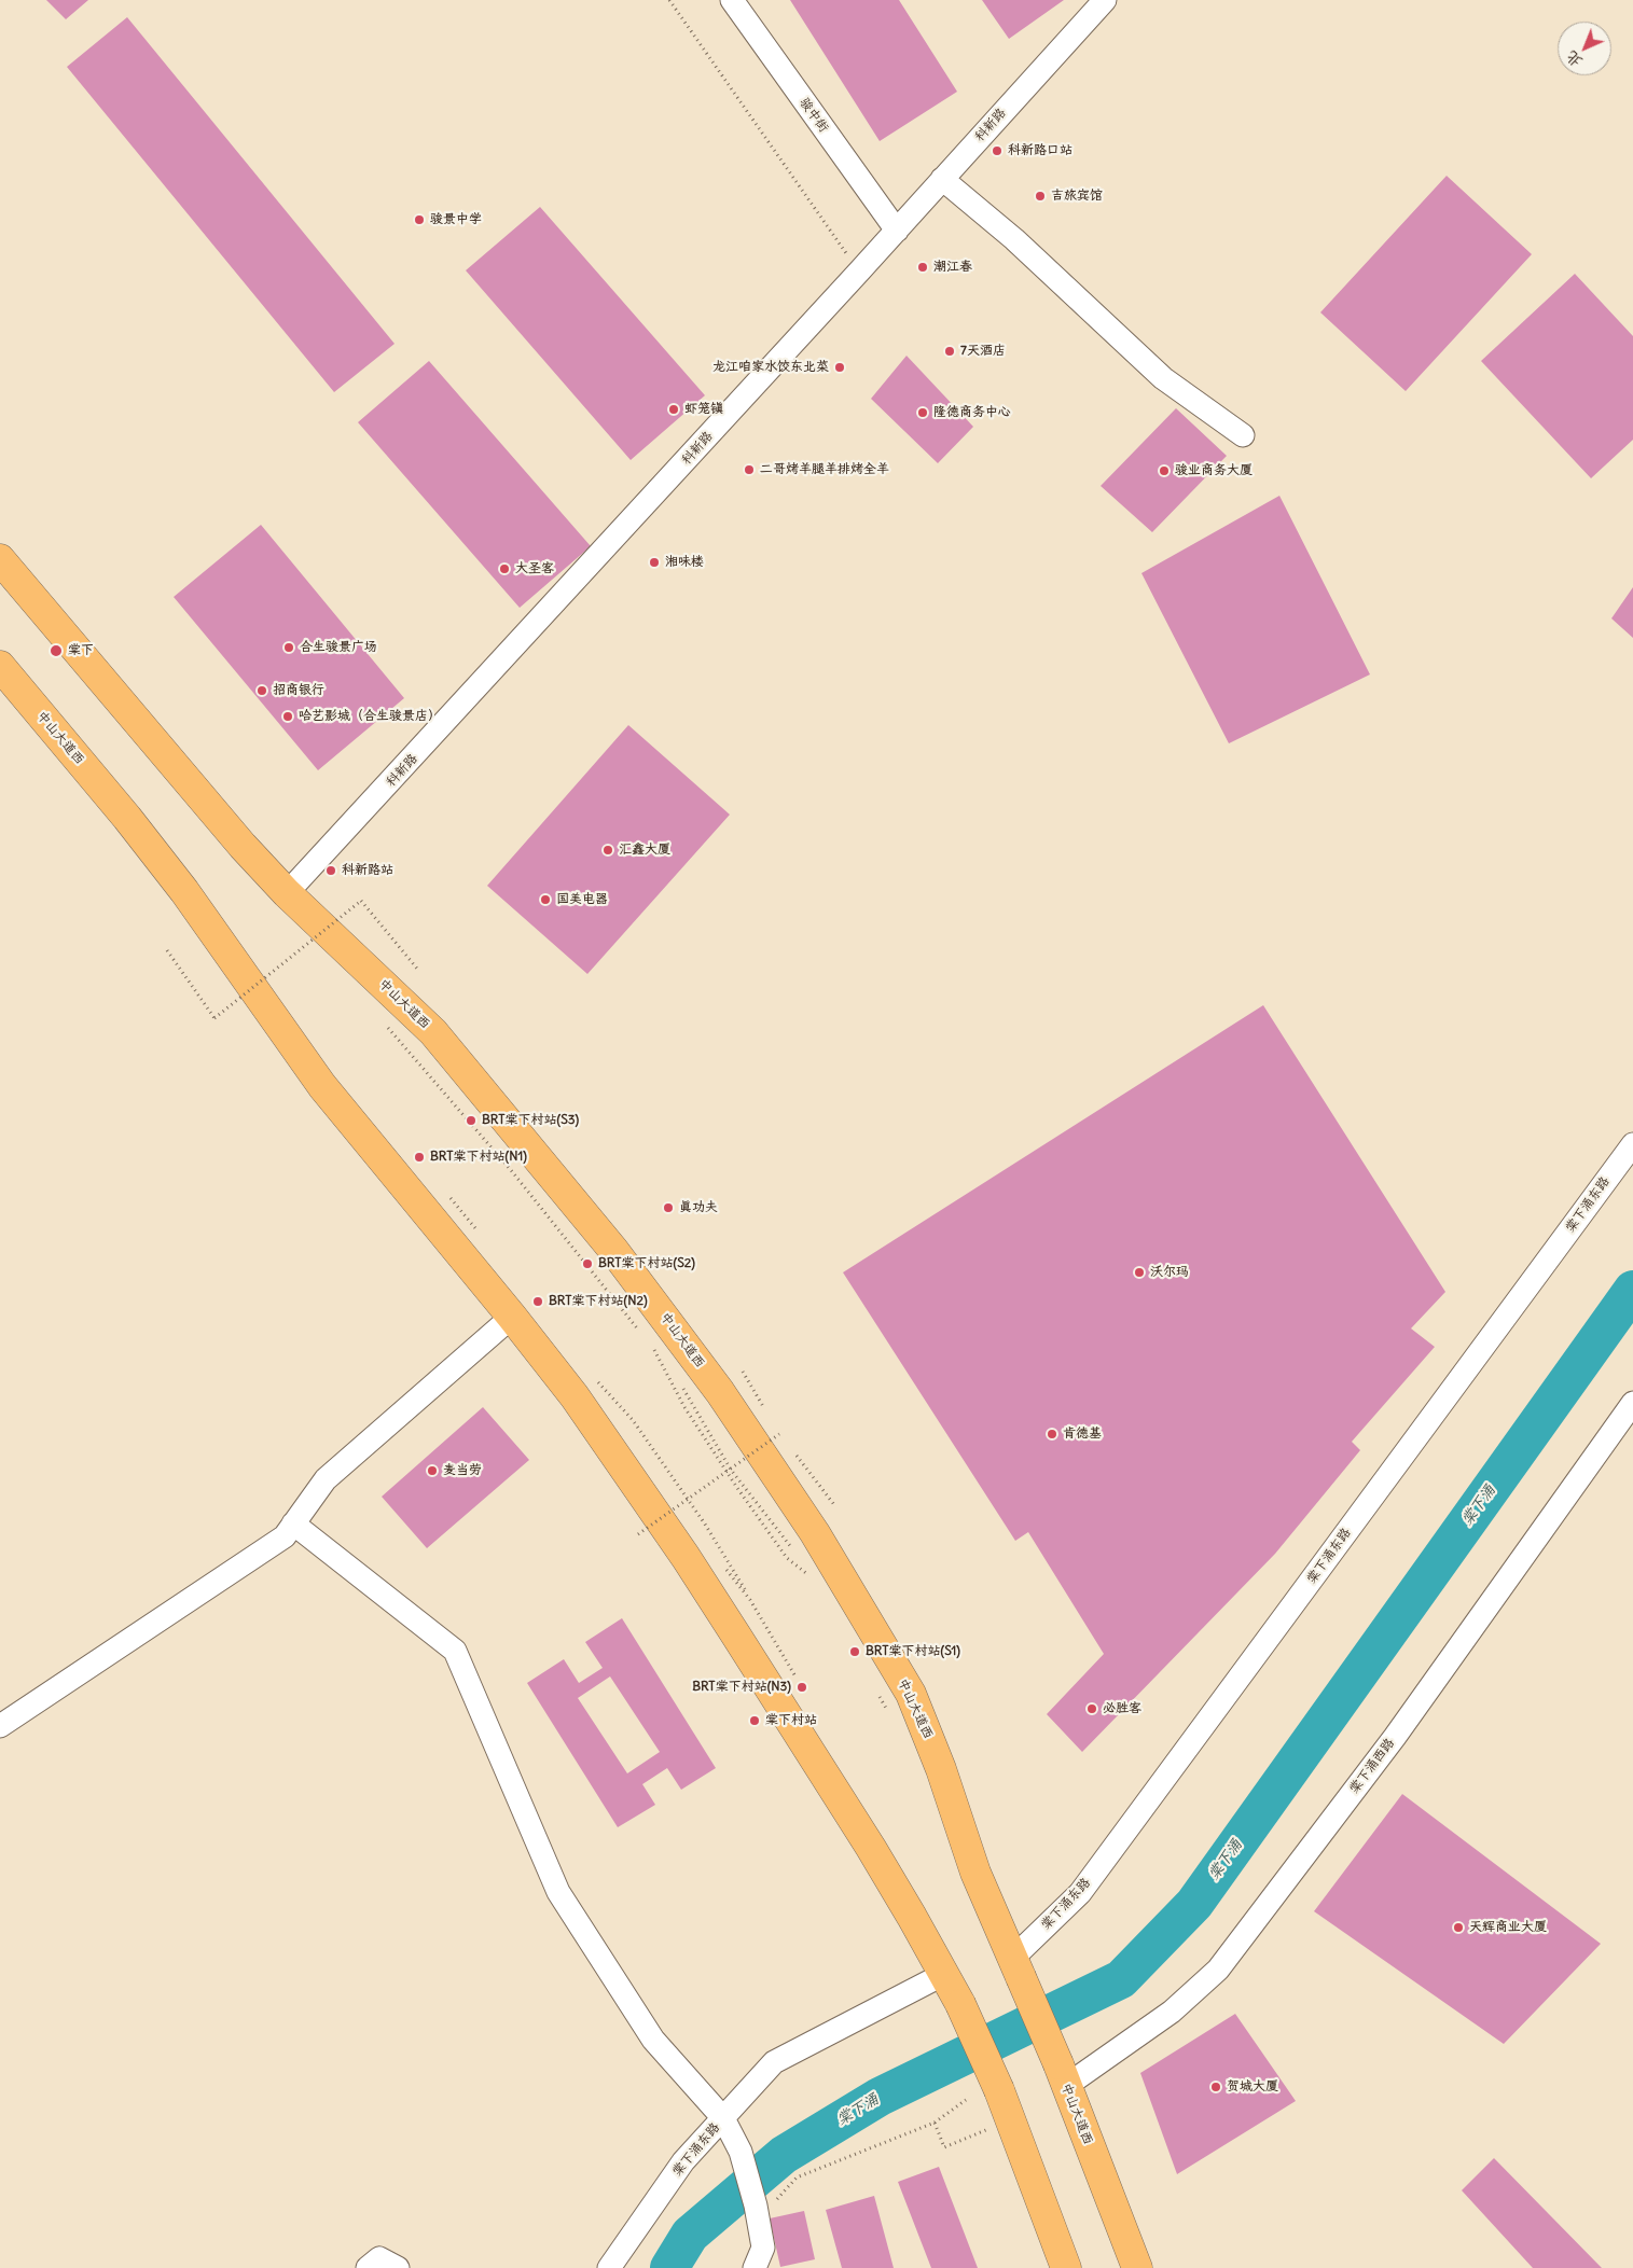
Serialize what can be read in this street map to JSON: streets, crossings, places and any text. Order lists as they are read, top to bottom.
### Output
{
  "streets": {
    "highway": ["中山大道西"],
    "street": [
      "骏中街",
      "科新路",
      "棠下涌东路",
      "棠下涌西路"
    ]
  },
  "crossings": [
    ["骏中街", "科新路"],
    ["科新路", "中山大道西"],
    ["中山大道西", "棠下涌东路"],
    ["中山大道西", "棠下涌西路"]
  ],
  "water": ["棠下涌"],
  "places": [
    "科新路口站",
    "吉旅宾馆",
    "骏景中学",
    "潮江春",
    "7天酒店",
    "龙江咱家水饺东北菜",
    "虾笼镇",
    "隆德商务中心",
    "二哥烤羊腿羊排烤全羊",
    "骏业商务大厦",
    "湘味楼",
    "大圣客",
    "合生骏景广场",
    "棠下",
    "招商银行",
    "哈艺影城（合生骏景店）",
    "汇鑫大厦",
    "科新路站",
    "国美电器",
    "BRT棠下村站(S3)",
    "BRT棠下村站(N1)",
    "真功夫",
    "BRT棠下村站(S2)",
    "沃尔玛",
    "BRT棠下村站(N2)",
    "肯德基",
    "麦当劳",
    "BRT棠下村站(S1)",
    "BRT棠下村站(N3)",
    "必胜客",
    "棠下村站",
    "天辉商业大厦",
    "贺城大厦"
  ],
  "north": "bottom left"
}
